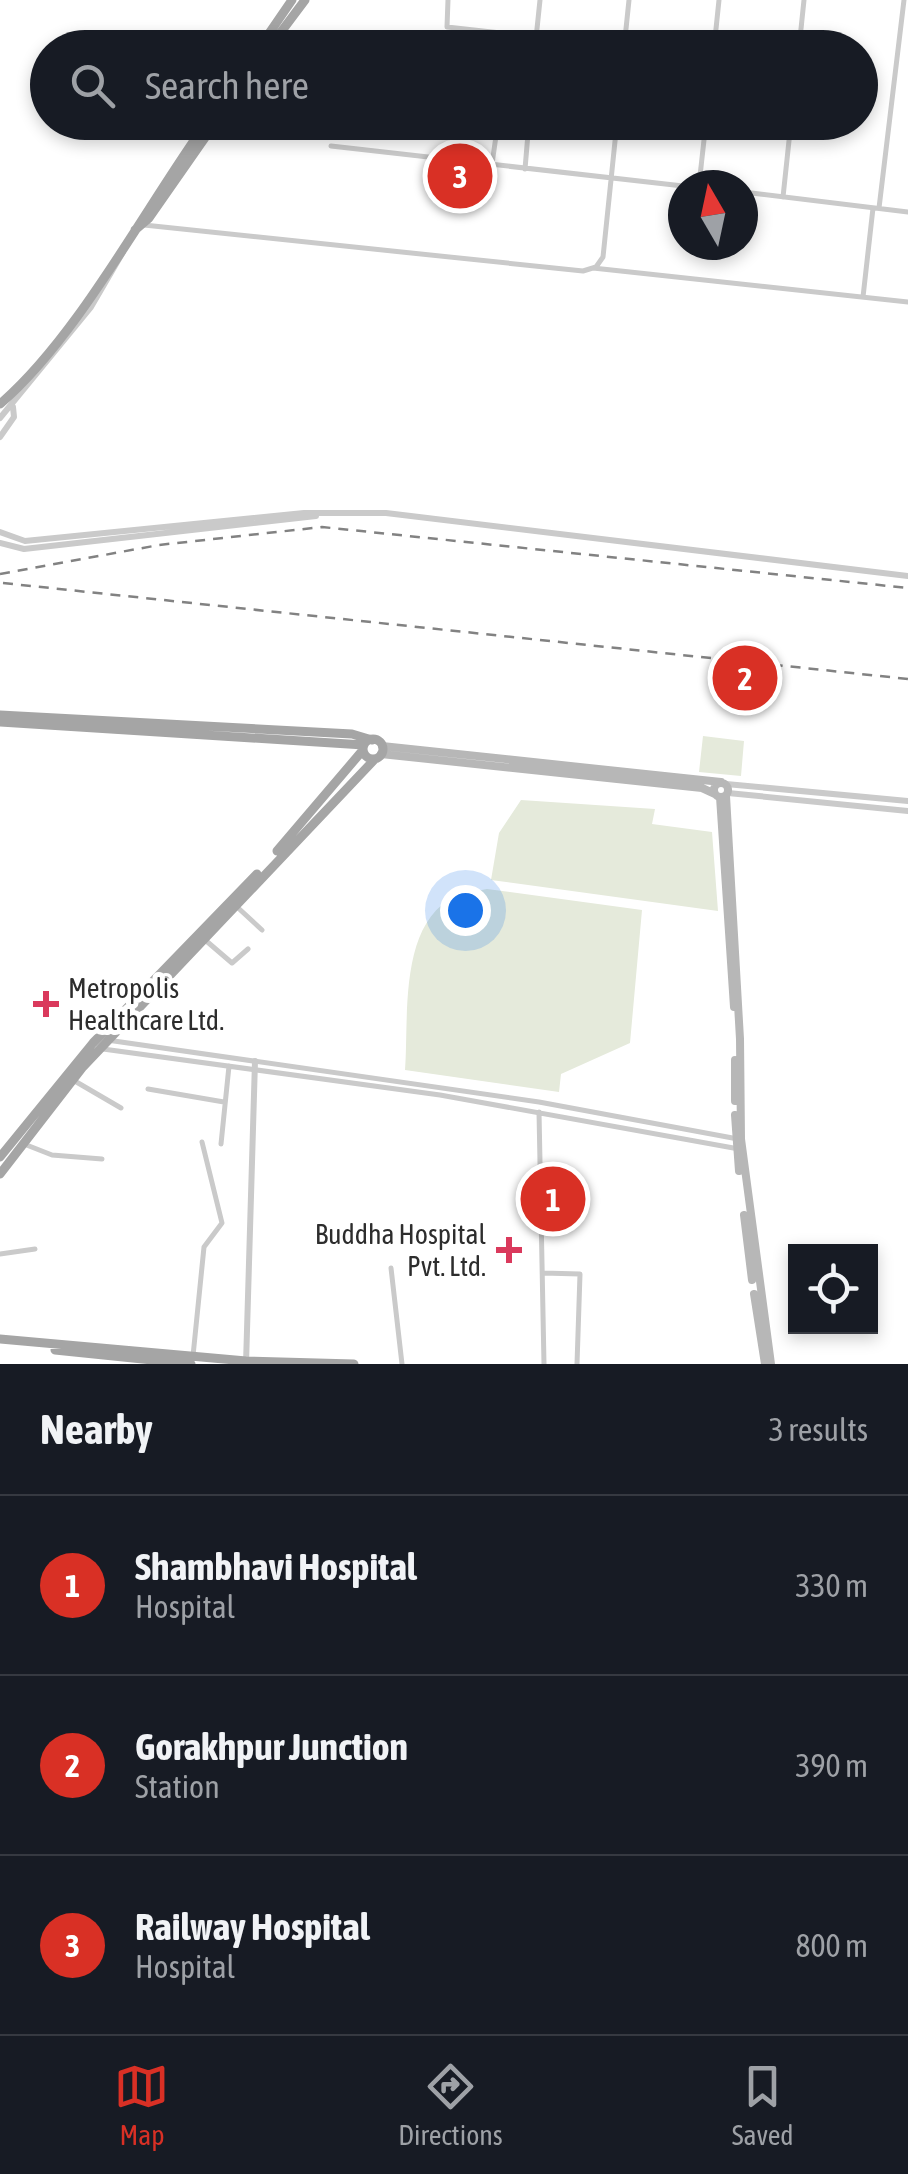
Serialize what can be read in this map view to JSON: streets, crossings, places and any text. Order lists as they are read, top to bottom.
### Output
{
  "places": {
    "health": ["Metropolis Healthcare Ltd.", "Buddha Hospital Pvt. Ltd."]
  },
  "north": "top",
  "page": {
    "search": "Search here",
    "pins": ["3", "2", "1"],
    "heading": ["Nearby", "3 results"],
    "list": [
      {
        "mark": "1",
        "name": "Shambhavi Hospital",
        "note": "Hospital",
        "value": "330 m"
      },
      {
        "mark": "2",
        "name": "Gorakhpur Junction",
        "note": "Station",
        "value": "390 m"
      },
      {
        "mark": "3",
        "name": "Railway Hospital",
        "note": "Hospital",
        "value": "800 m"
      }
    ],
    "nav": ["Map", "Directions", "Saved"]
  }
}
